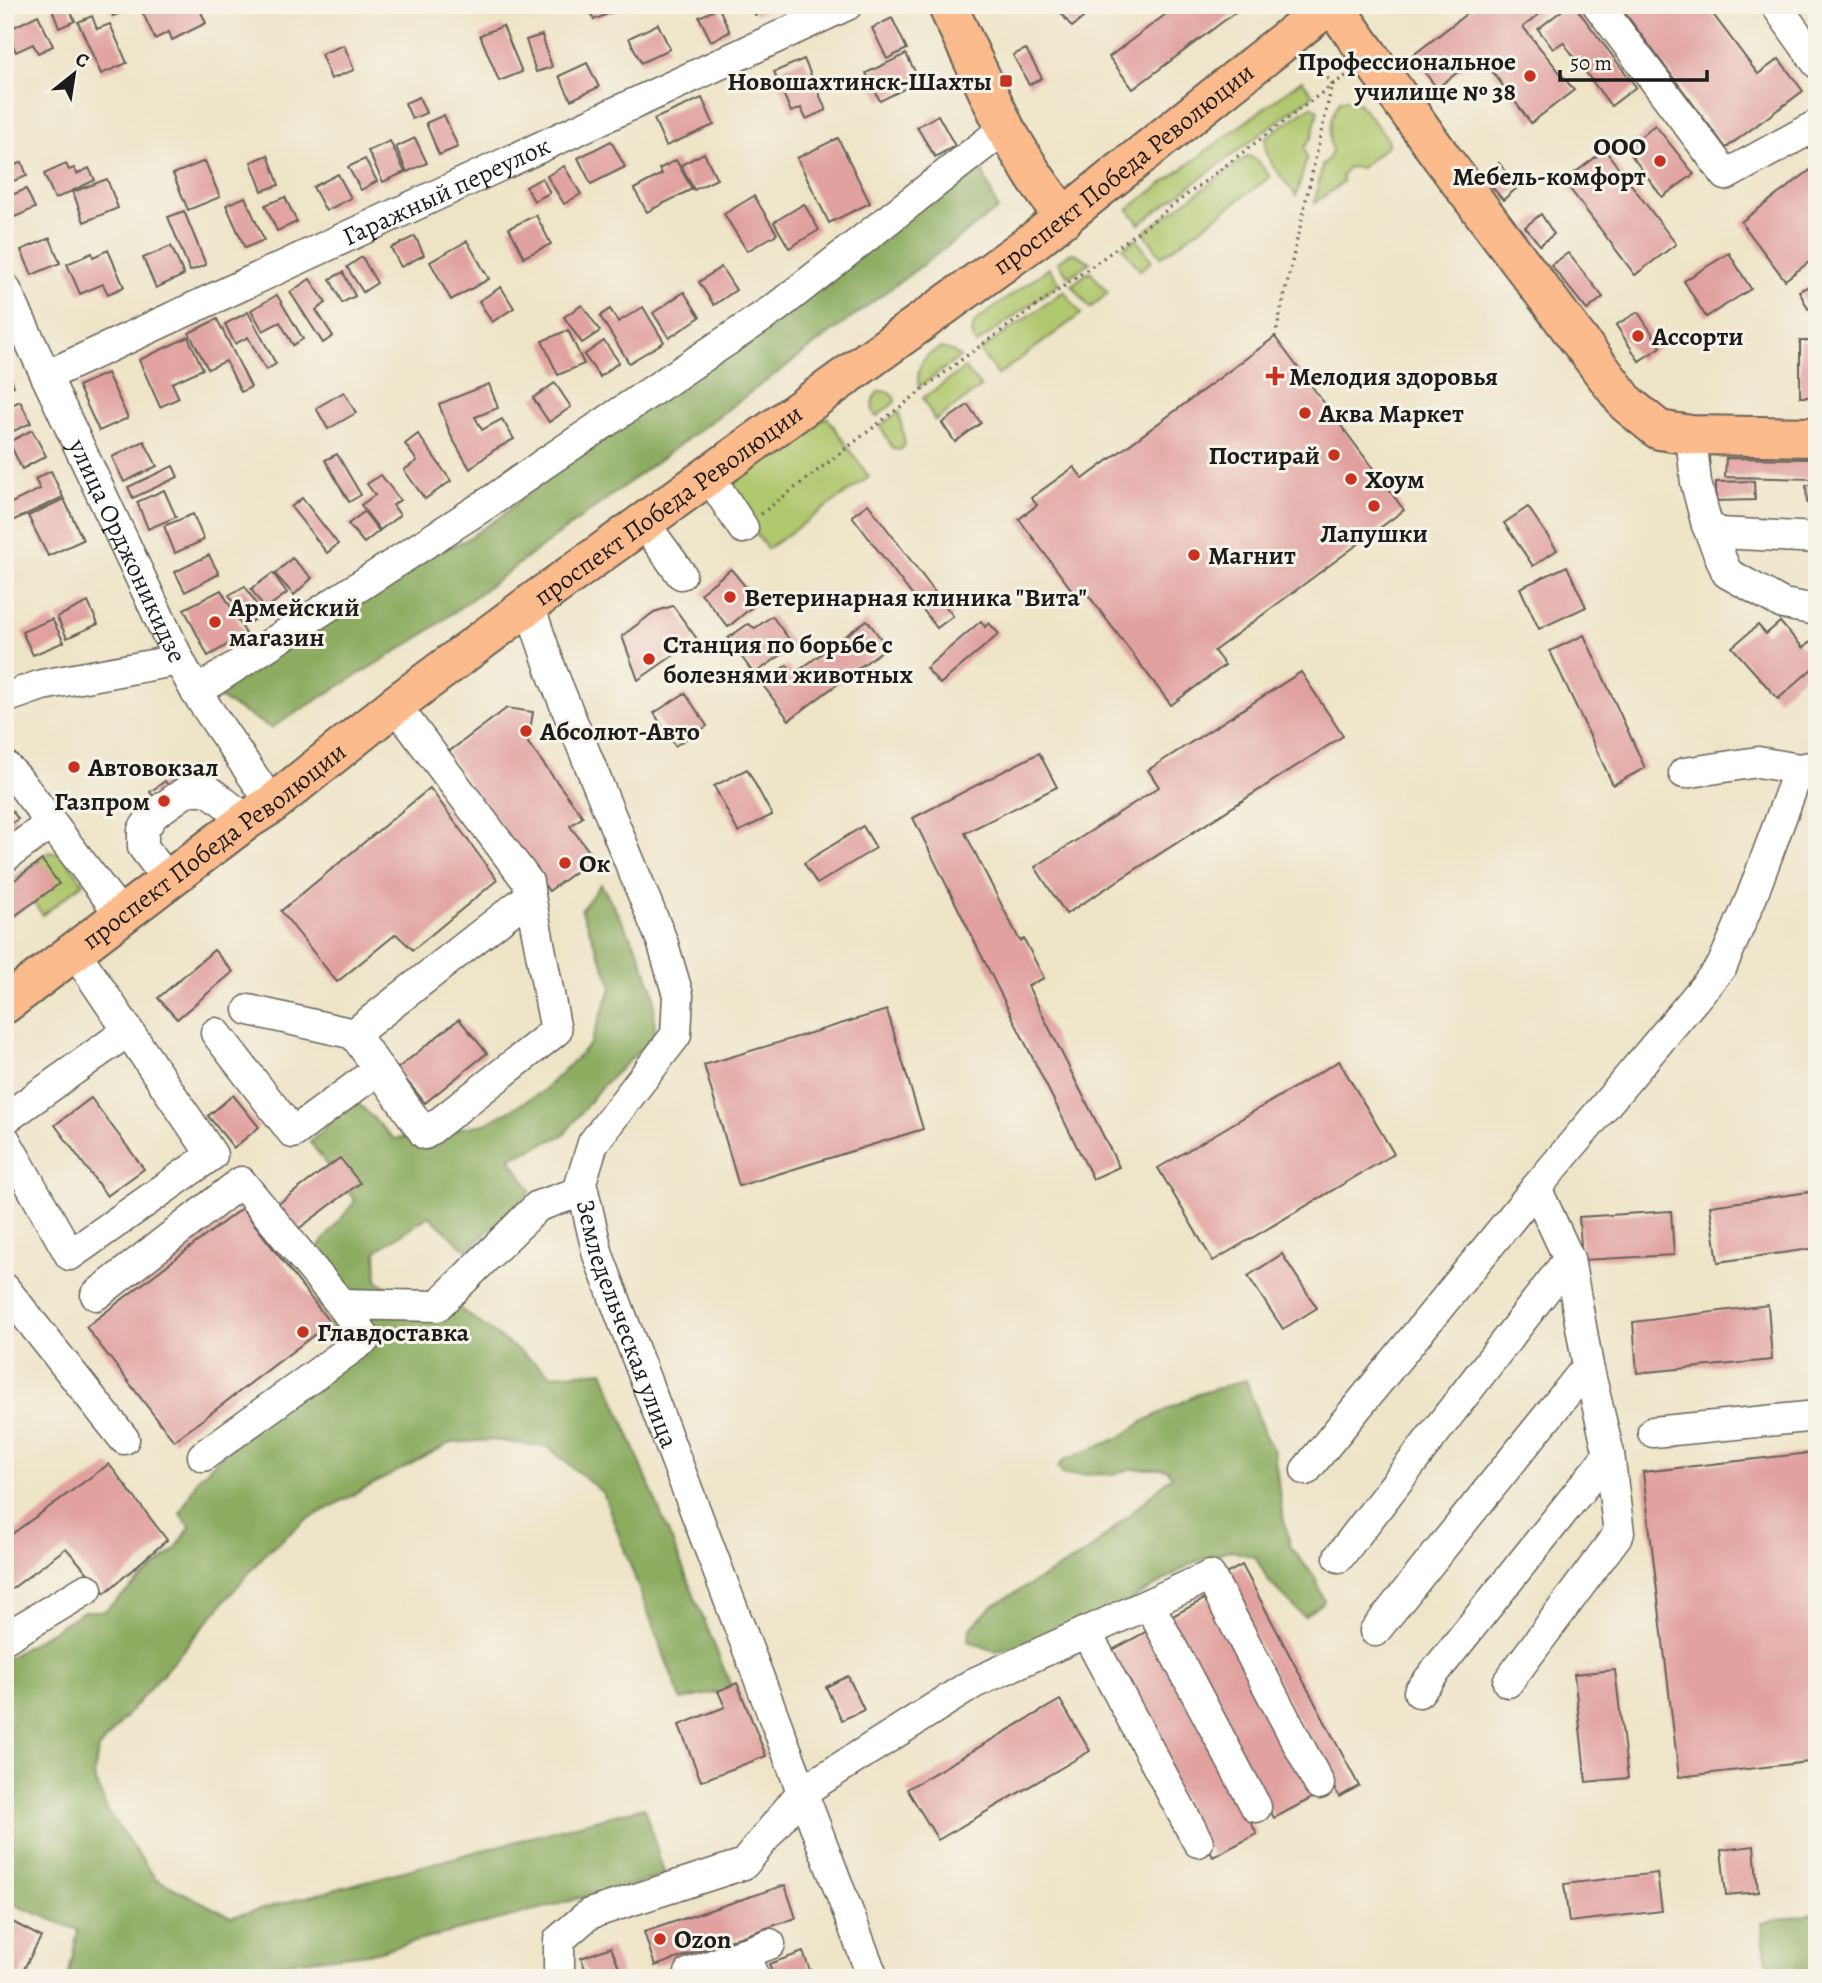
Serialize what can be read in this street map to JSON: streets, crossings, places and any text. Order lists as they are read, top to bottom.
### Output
{
  "streets": {
    "main road": ["проспект Победа Революции"],
    "street": ["Гаражный переулок", "улица Орджоникидзе", "Земледельческая улица"]
  },
  "crossings": [
    ["проспект Победа Революции", "улица Орджоникидзе"],
    ["проспект Победа Революции", "Земледельческая улица"],
    ["Гаражный переулок", "улица Орджоникидзе"]
  ],
  "places": {
    "other": [
      "Профессиональное училище № 38",
      "ООО Мебель-комфорт",
      "Ассорти",
      "Аква Маркет",
      "Постирай",
      "Хоум",
      "Лапушки",
      "Магнит",
      "Ветеринарная клиника \"Вита\"",
      "Армейский магазин",
      "Станция по борьбе с болезнями животных",
      "Абсолют-Авто",
      "Автовокзал",
      "Газпром",
      "Ок",
      "Главдоставка",
      "Ozon"
    ],
    "transit": ["Новошахтинск-Шахты"],
    "health": ["Мелодия здоровья"]
  },
  "scale_bar": "50 m",
  "north": "top right"
}
